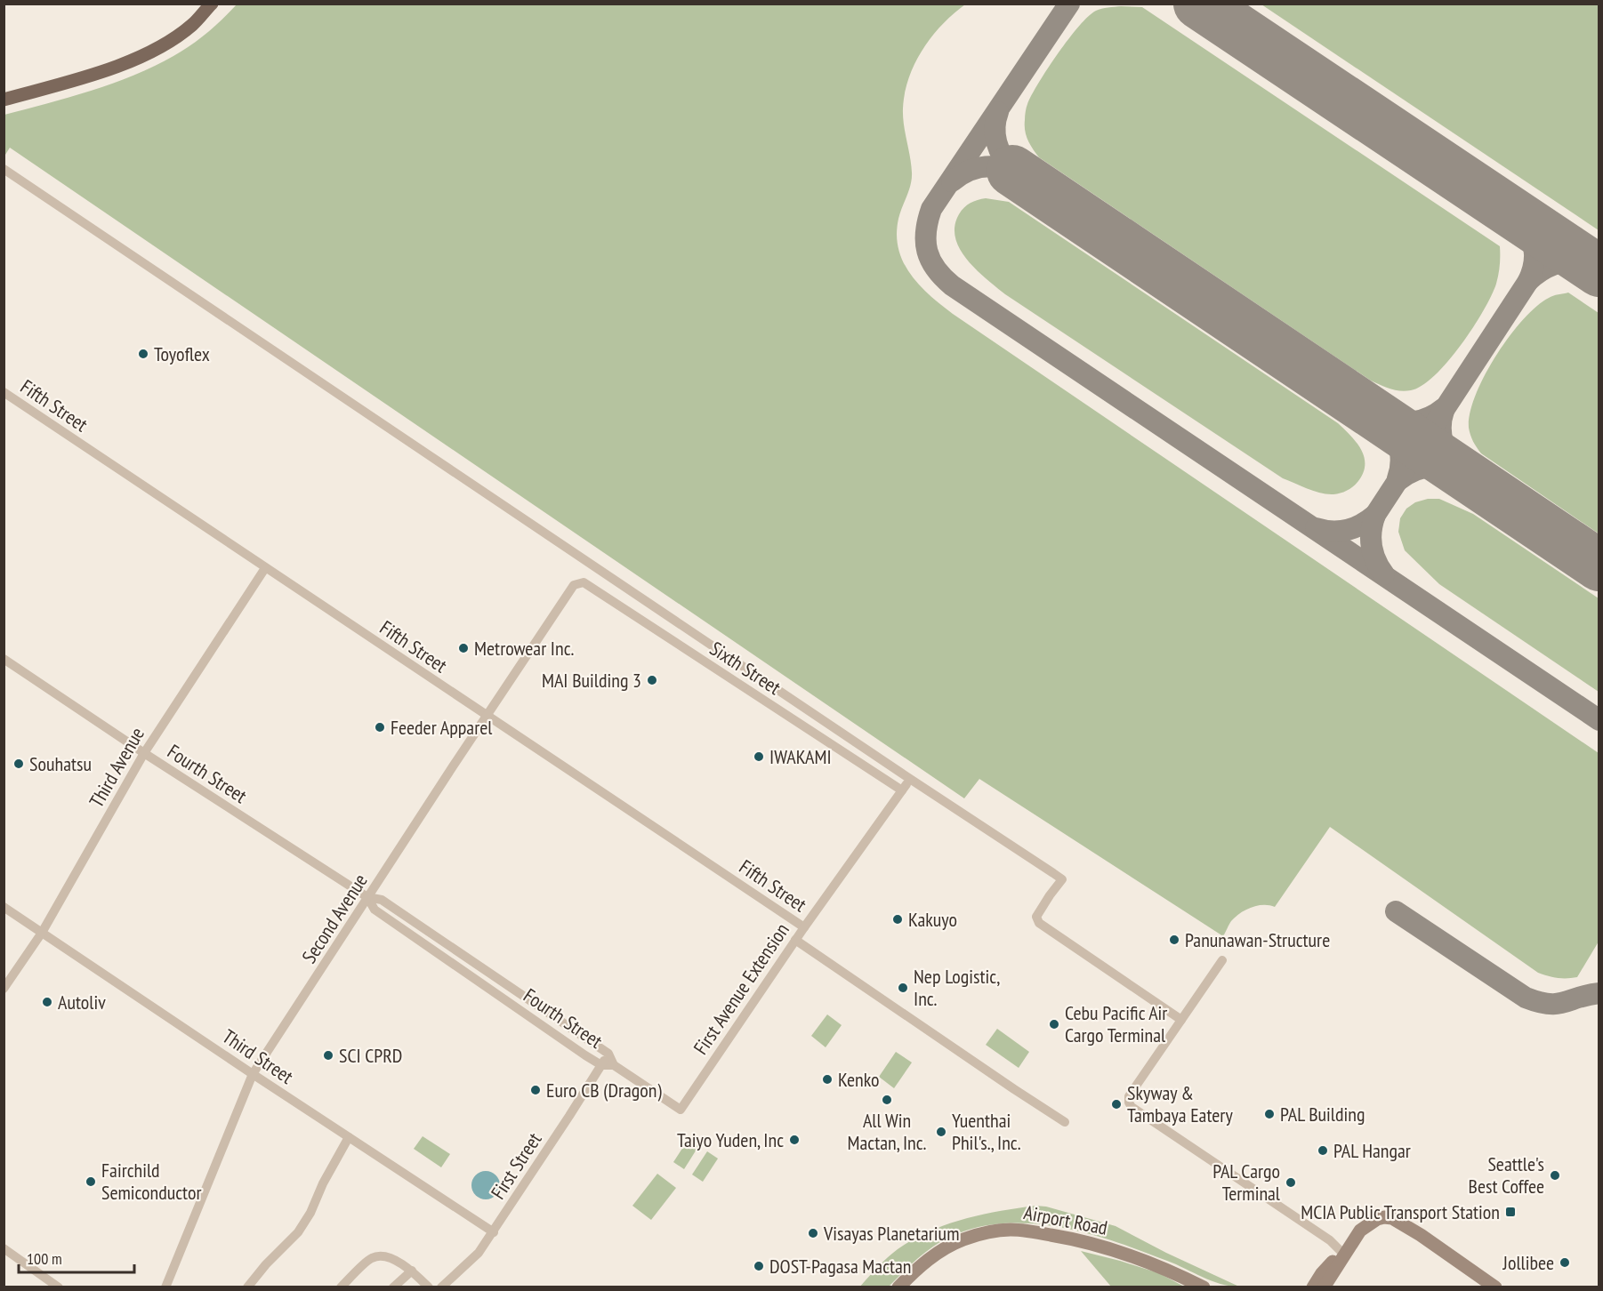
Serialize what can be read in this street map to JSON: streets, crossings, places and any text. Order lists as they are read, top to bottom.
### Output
{
  "streets": {
    "street": [
      "Fifth Street",
      "Sixth Street",
      "Third Avenue",
      "Fourth Street",
      "Second Avenue",
      "First Avenue Extension",
      "Third Street",
      "First Street",
      "Airport Road"
    ]
  },
  "crossings": [
    ["Fifth Street", "Third Avenue"],
    ["Fifth Street", "Second Avenue"],
    ["Fifth Street", "First Avenue Extension"],
    ["Sixth Street", "Second Avenue"],
    ["Sixth Street", "First Avenue Extension"],
    ["Third Avenue", "Fourth Street"],
    ["Third Avenue", "Third Street"],
    ["Fourth Street", "Second Avenue"],
    ["Fourth Street", "First Avenue Extension"],
    ["Fourth Street", "First Street"],
    ["Second Avenue", "Third Street"],
    ["Third Street", "First Street"]
  ],
  "places": {
    "other": [
      "Toyoflex",
      "Metrowear Inc.",
      "MAI Building 3",
      "Feeder Apparel",
      "IWAKAMI",
      "Souhatsu",
      "Kakuyo",
      "Panunawan-Structure",
      "Nep Logistic, Inc.",
      "Autoliv",
      "Cebu Pacific Air Cargo Terminal",
      "SCI CPRD",
      "Kenko",
      "Euro CB (Dragon)",
      "All Win Mactan, Inc.",
      "Skyway & Tambaya Eatery",
      "PAL Building",
      "Yuenthai Phil's., Inc.",
      "Taiyo Yuden, Inc",
      "PAL Hangar",
      "Seattle's Best Coffee",
      "Fairchild Semiconductor",
      "PAL Cargo Terminal",
      "Visayas Planetarium",
      "Jollibee",
      "DOST-Pagasa Mactan"
    ],
    "transit": ["MCIA Public Transport Station"]
  },
  "scale_bar": "100 m"
}
